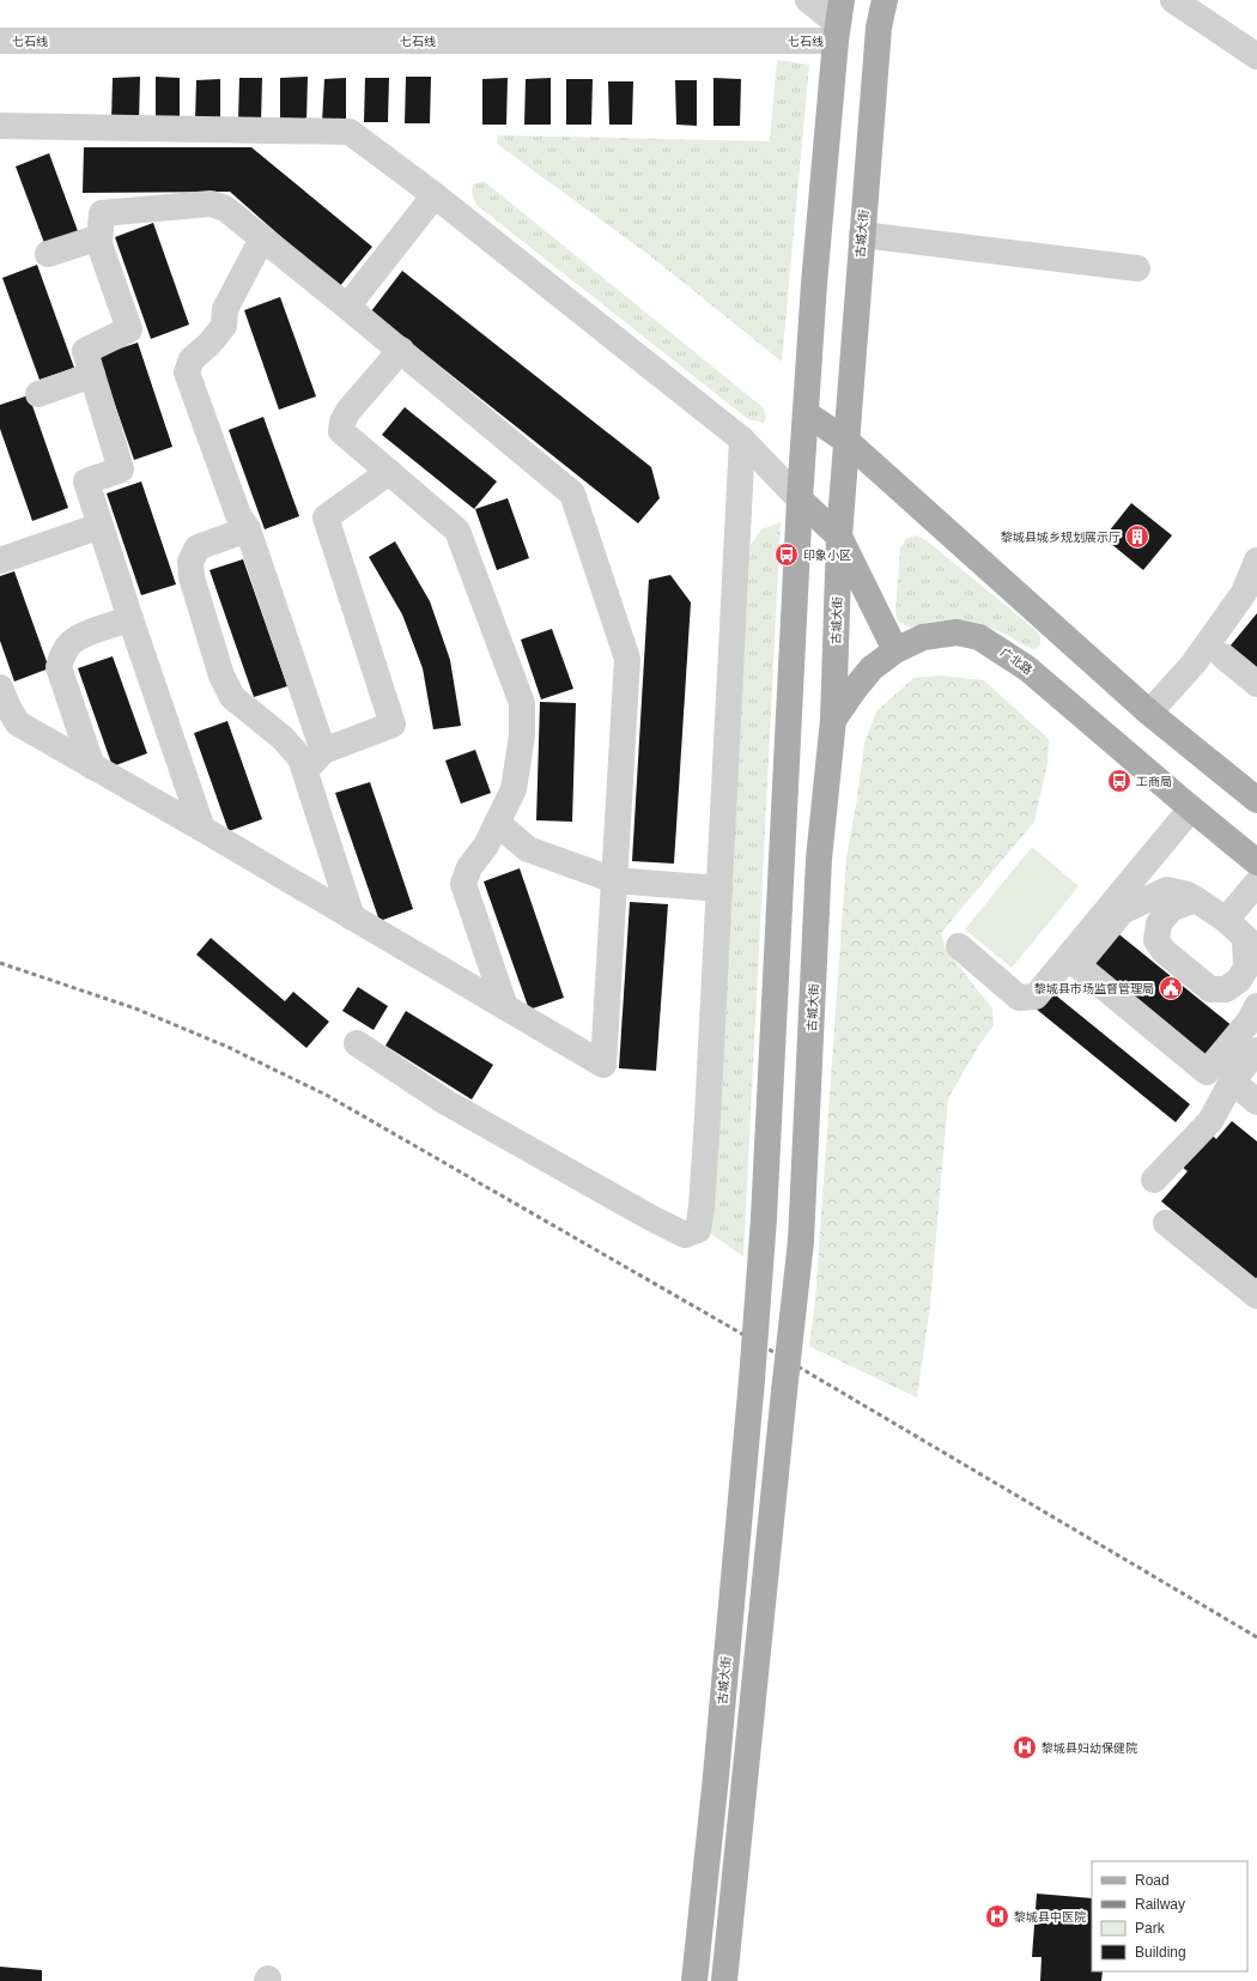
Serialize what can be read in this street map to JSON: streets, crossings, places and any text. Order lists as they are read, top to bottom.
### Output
{
  "streets": {
    "main road": ["古城大街", "广北路"],
    "street": ["七石线"]
  },
  "crossings": [
    ["古城大街", "广北路"]
  ],
  "places": {
    "building": ["黎城县城乡规划展示厅"],
    "bus stop": ["印象小区", "工商局"],
    "public building": ["黎城县市场监督管理局"],
    "hospital": ["黎城县妇幼保健院", "黎城县中医院"]
  },
  "legend": [
    "Road",
    "Railway",
    "Park",
    "Building"
  ]
}
